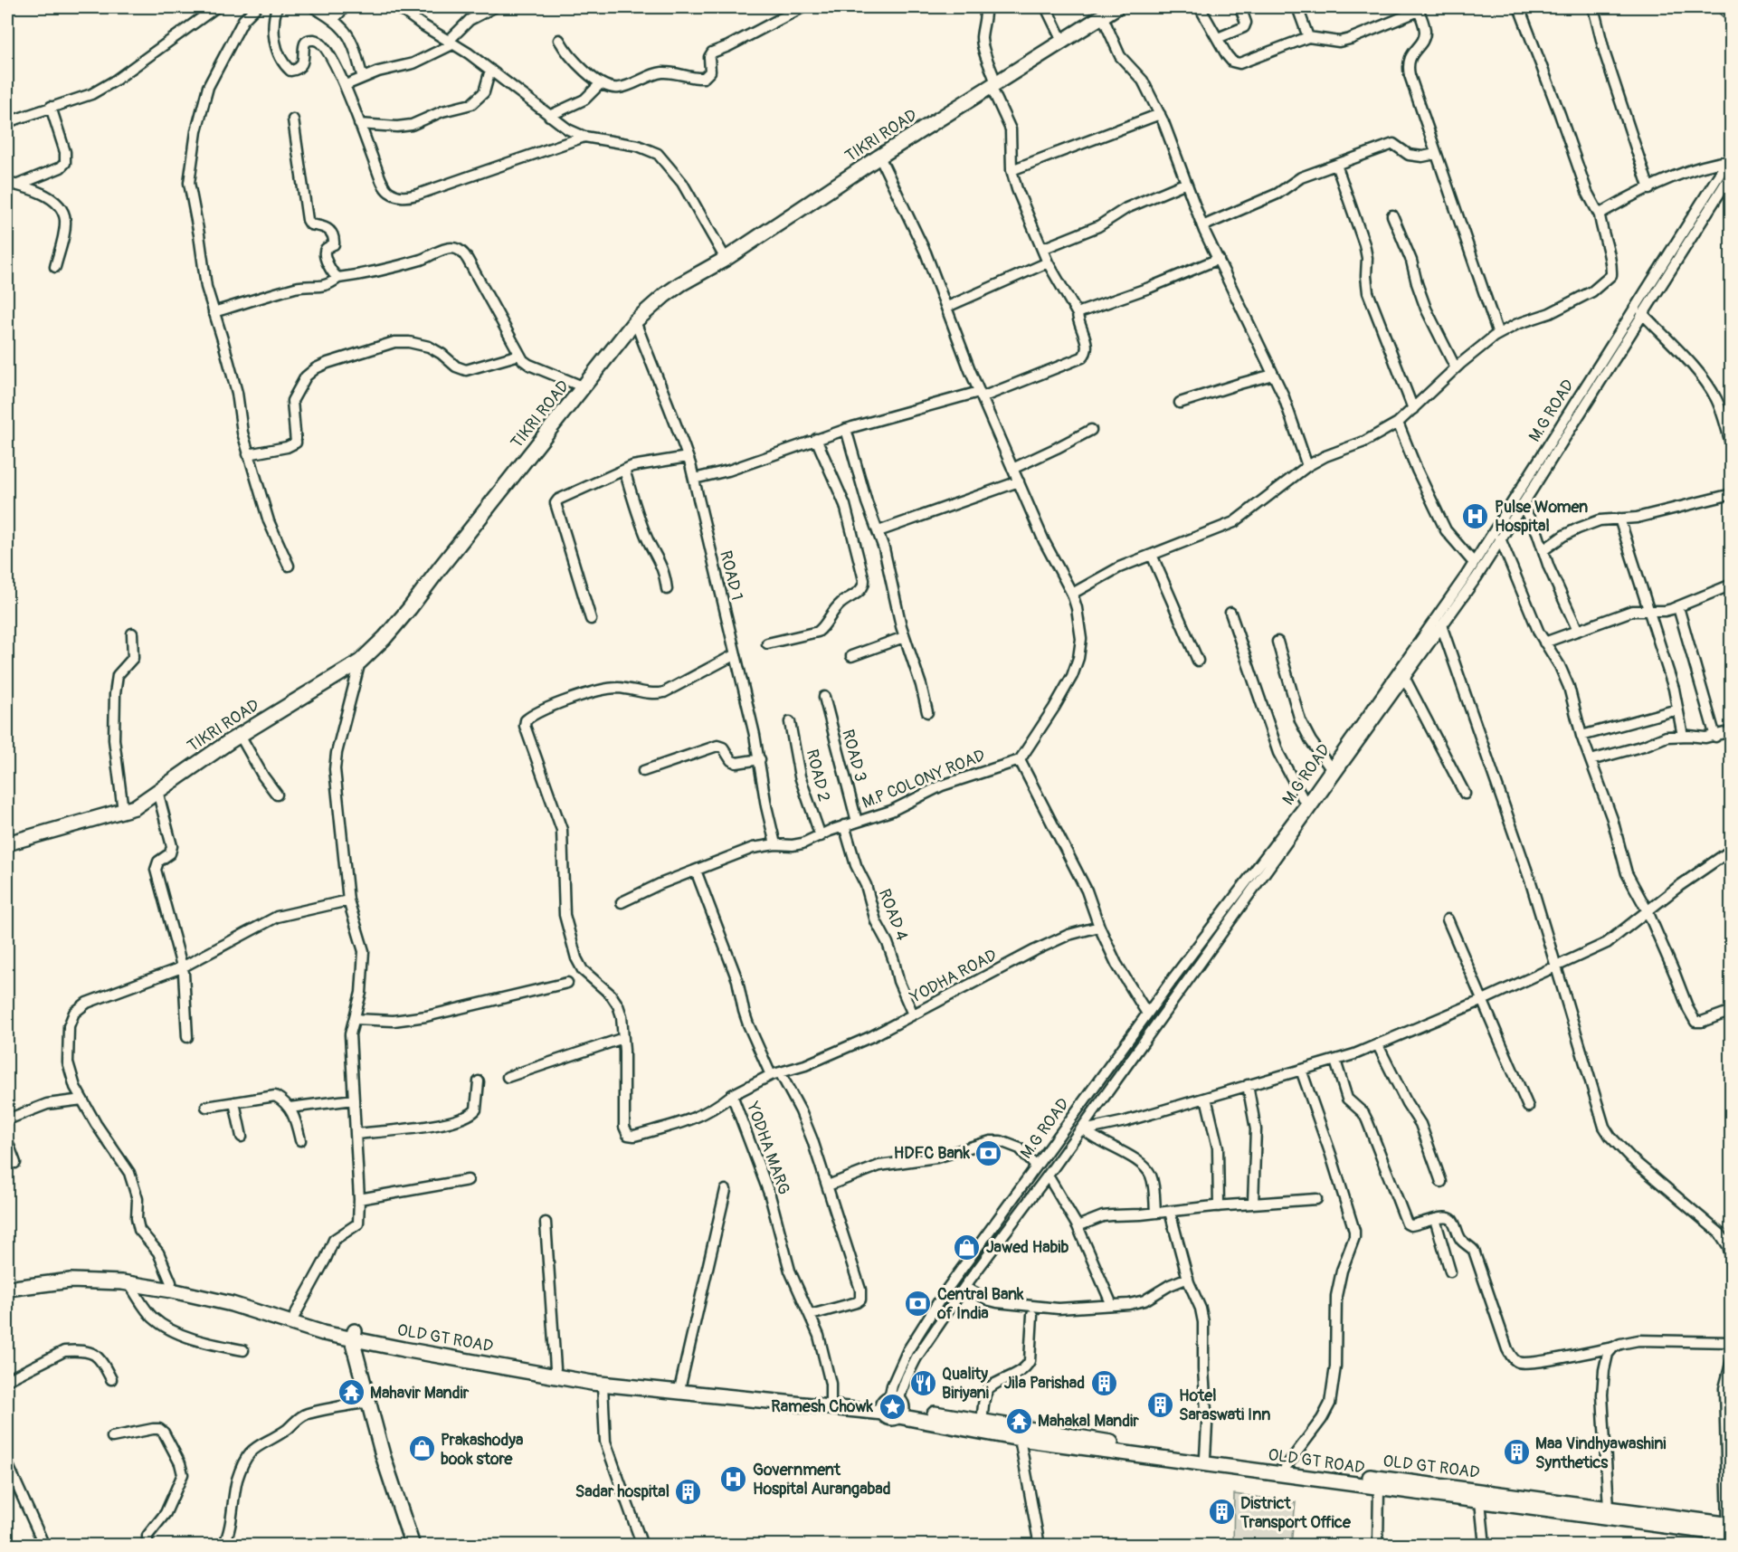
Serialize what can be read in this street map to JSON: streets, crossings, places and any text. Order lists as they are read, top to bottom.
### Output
{
  "streets": {
    "main road": ["TIKRI ROAD", "OLD GT ROAD"],
    "street": [
      "M.G ROAD",
      "ROAD 1",
      "ROAD 3",
      "ROAD 2",
      "M.P COLONY ROAD",
      "ROAD 4",
      "YODHA ROAD",
      "YODHA MARG"
    ]
  },
  "crossings": [
    ["TIKRI ROAD", "ROAD 1"],
    ["M.G ROAD", "OLD GT ROAD"],
    ["ROAD 1", "M.P COLONY ROAD"],
    ["ROAD 1", "YODHA MARG"],
    ["ROAD 3", "M.P COLONY ROAD"],
    ["ROAD 2", "M.P COLONY ROAD"],
    ["M.P COLONY ROAD", "ROAD 4"],
    ["ROAD 4", "YODHA ROAD"],
    ["YODHA ROAD", "YODHA MARG"],
    ["YODHA MARG", "OLD GT ROAD"]
  ],
  "places": {
    "hospital": ["Pulse Women Hospital", "Government Hospital Aurangabad"],
    "bank": ["HDFC Bank", "Central Bank of India"],
    "shop": ["Jawed Habib", "Prakashodya book store"],
    "restaurant": ["Quality Biriyani"],
    "building": [
      "Jila Parishad",
      "Hotel Saraswati Inn",
      "Maa Vindhyawashini Synthetics",
      "Sadar hospital",
      "District Transport Office"
    ],
    "temple": ["Mahavir Mandir", "Mahakal Mandir"],
    "place": ["Ramesh Chowk"]
  }
}
